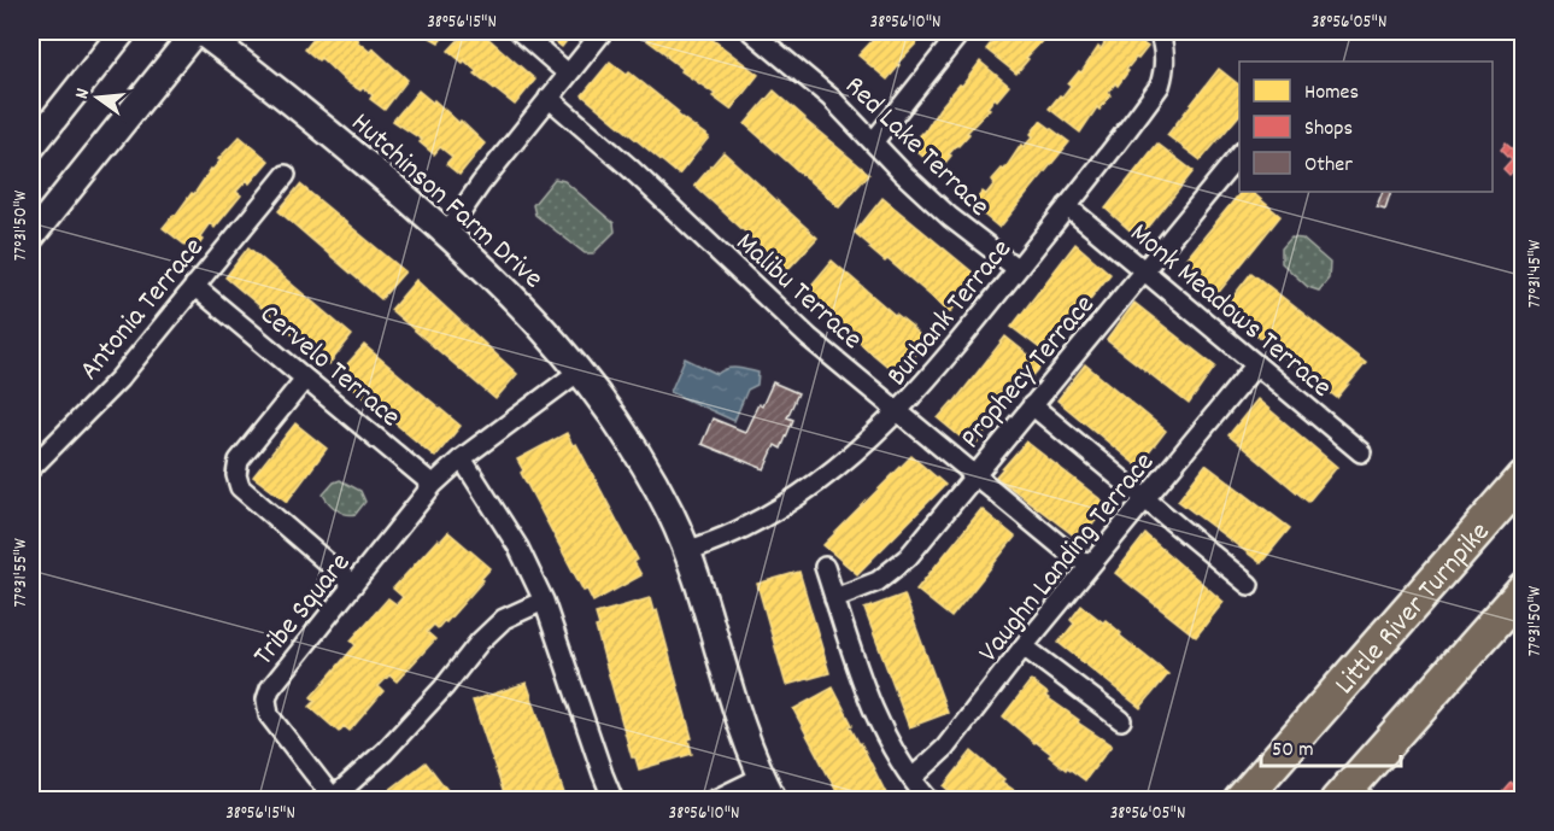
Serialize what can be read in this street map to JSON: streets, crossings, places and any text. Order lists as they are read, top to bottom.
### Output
{
  "streets": {
    "highway": ["Little River Turnpike"],
    "street": [
      "Red Lake Terrace",
      "Hutchinson Farm Drive",
      "Malibu Terrace",
      "Antonia Terrace",
      "Monk Meadows Terrace",
      "Burbank Terrace",
      "Cervelo Terrace",
      "Prophecy Terrace",
      "Vaughn Landing Terrace",
      "Tribe Square"
    ]
  },
  "crossings": [
    ["Red Lake Terrace", "Burbank Terrace"],
    ["Hutchinson Farm Drive", "Burbank Terrace"],
    ["Hutchinson Farm Drive", "Tribe Square"],
    ["Malibu Terrace", "Burbank Terrace"],
    ["Malibu Terrace", "Prophecy Terrace"],
    ["Malibu Terrace", "Vaughn Landing Terrace"],
    ["Antonia Terrace", "Cervelo Terrace"],
    ["Monk Meadows Terrace", "Burbank Terrace"],
    ["Monk Meadows Terrace", "Prophecy Terrace"],
    ["Monk Meadows Terrace", "Vaughn Landing Terrace"],
    ["Cervelo Terrace", "Tribe Square"]
  ],
  "legend": ["Homes", "Shops", "Other"],
  "scale_bar": "50 m",
  "north": "left",
  "coordinates": [
    "38°56'15\"N",
    "38°56'10\"N",
    "38°56'05\"N",
    "77°31'50\"W",
    "77°31'45\"W",
    "77°31'55\"W"
  ]
}
